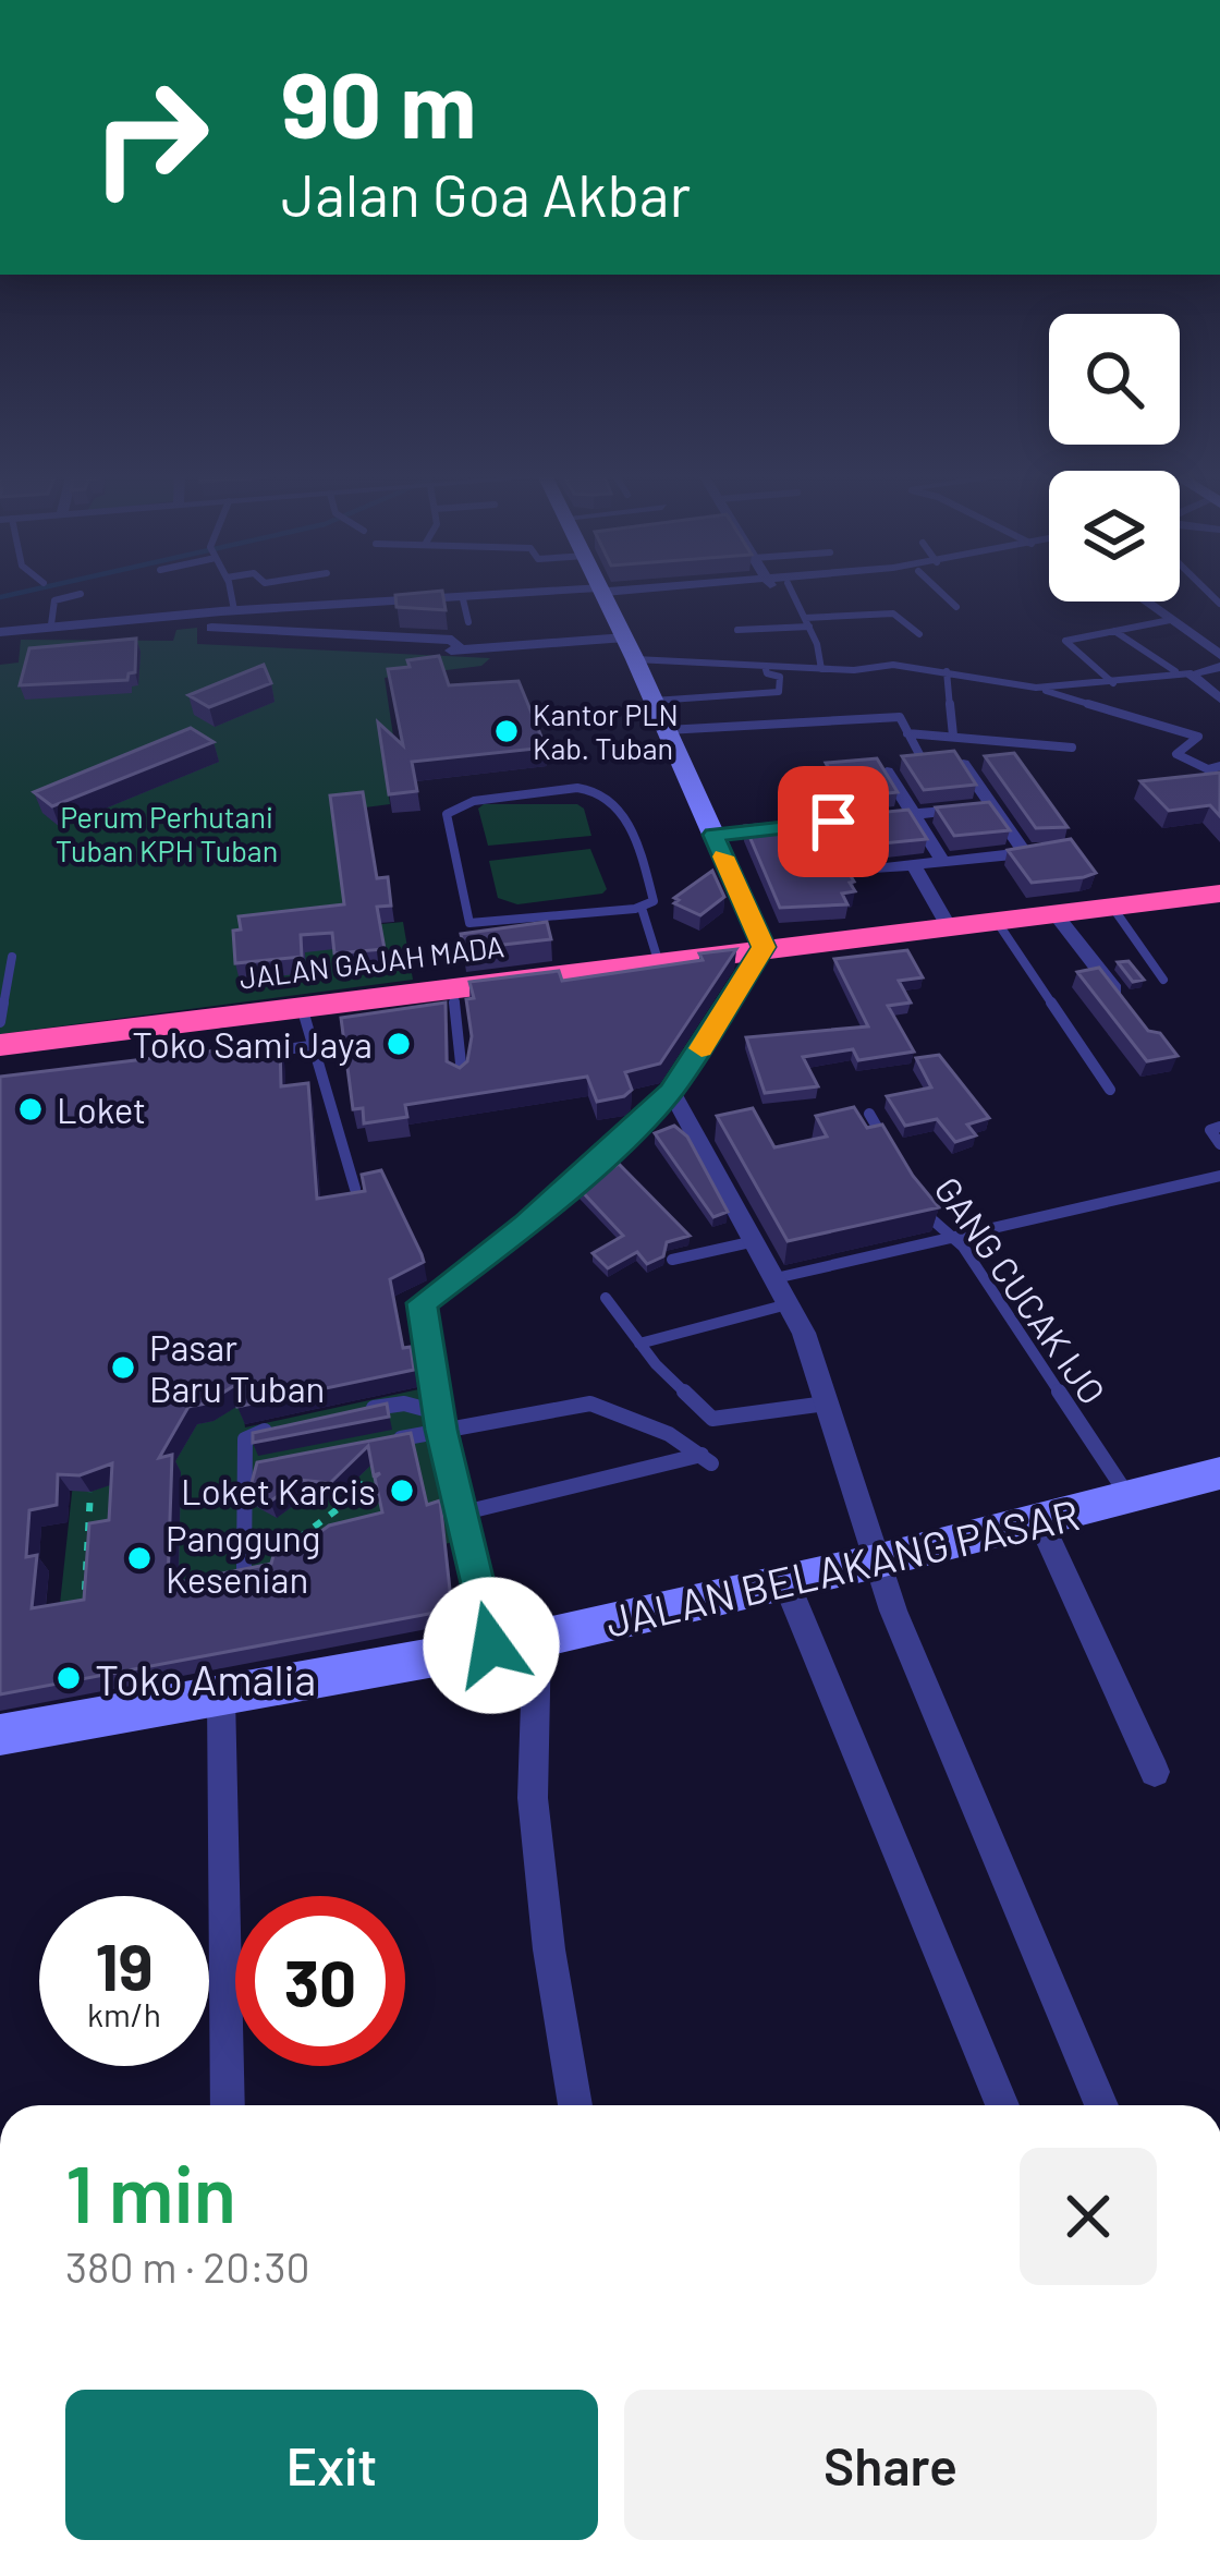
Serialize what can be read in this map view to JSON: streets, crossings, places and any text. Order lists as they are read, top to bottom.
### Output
{
  "streets": {
    "highway": ["JALAN GAJAH MADA"],
    "street": ["JALAN BELAKANG PASAR"],
    "lane": ["GANG CUCAK IJO"]
  },
  "crossings": [
    ["GANG CUCAK IJO", "JALAN BELAKANG PASAR"]
  ],
  "parks": ["Perum Perhutani Tuban KPH Tuban"],
  "places": [
    "Kantor PLN Kab. Tuban",
    "Toko Sami Jaya",
    "Loket",
    "Pasar Baru Tuban",
    "Loket Karcis",
    "Panggung Kesenian",
    "Toko Amalia"
  ],
  "page": {
    "turn": ["90 m", "Jalan Goa Akbar"],
    "speed": "19 km/h",
    "limit": "30",
    "heading": ["1 min", "380 m · 20:30"],
    "buttons": ["Exit", "Share"]
  }
}
